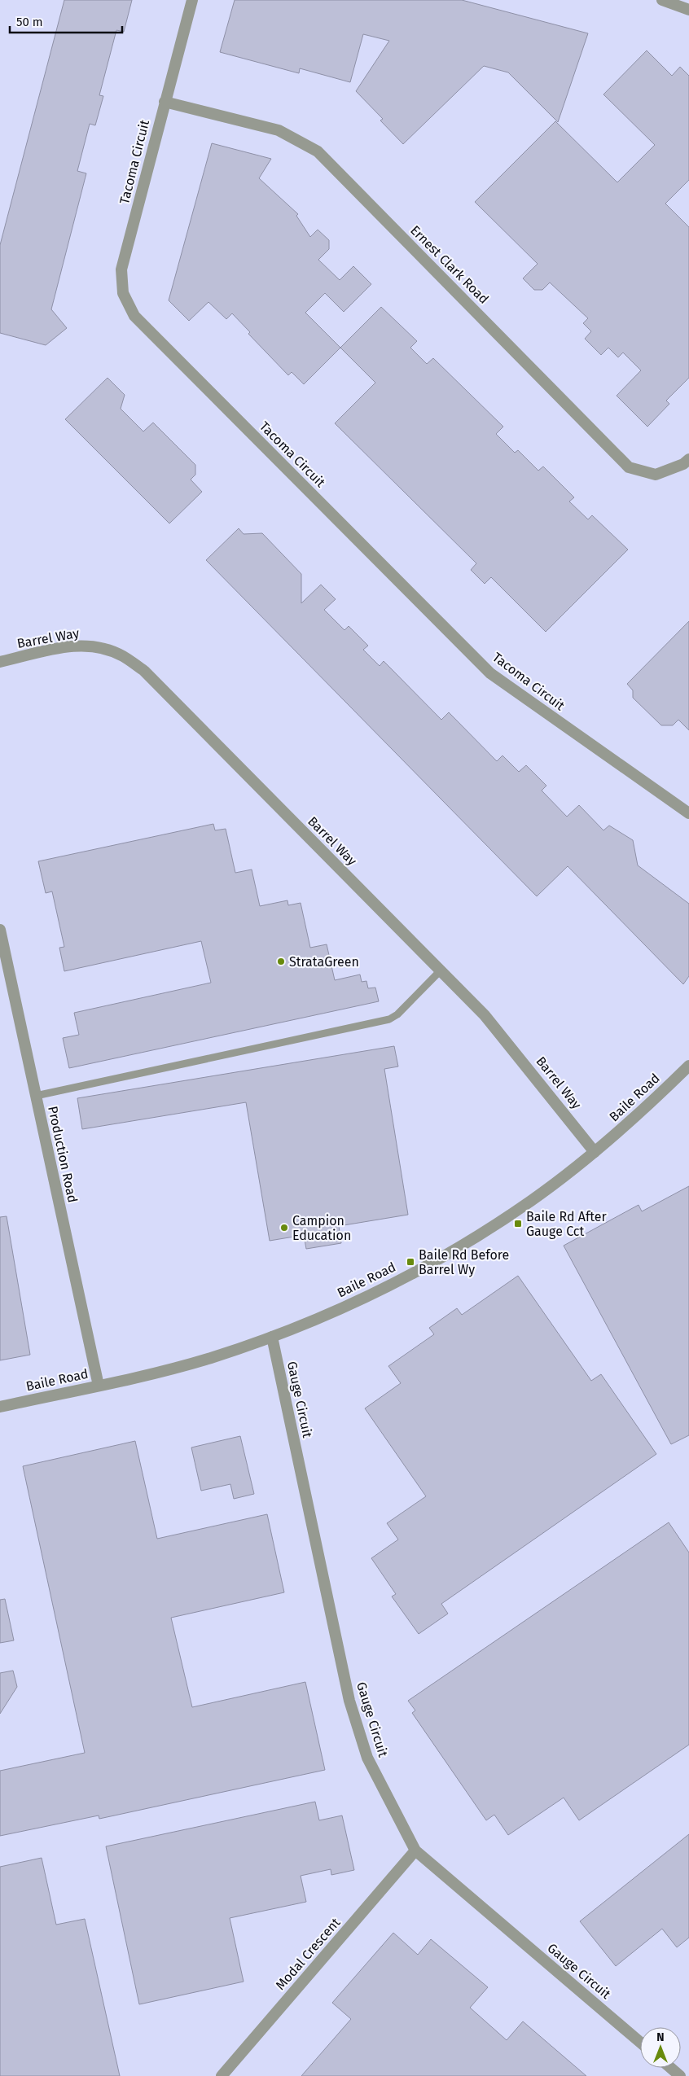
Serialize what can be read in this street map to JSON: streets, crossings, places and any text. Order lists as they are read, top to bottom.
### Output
{
  "streets": {
    "street": [
      "Tacoma Circuit",
      "Ernest Clark Road",
      "Barrel Way",
      "Baile Road",
      "Production Road",
      "Gauge Circuit",
      "Modal Crescent"
    ]
  },
  "crossings": [
    ["Tacoma Circuit", "Ernest Clark Road"],
    ["Barrel Way", "Baile Road"],
    ["Baile Road", "Production Road"],
    ["Baile Road", "Gauge Circuit"],
    ["Gauge Circuit", "Modal Crescent"]
  ],
  "places": {
    "other": ["StrataGreen", "Campion Education"],
    "transit": ["Baile Rd After Gauge Cct", "Baile Rd Before Barrel Wy"]
  },
  "scale_bar": "50 m",
  "north": "top"
}
